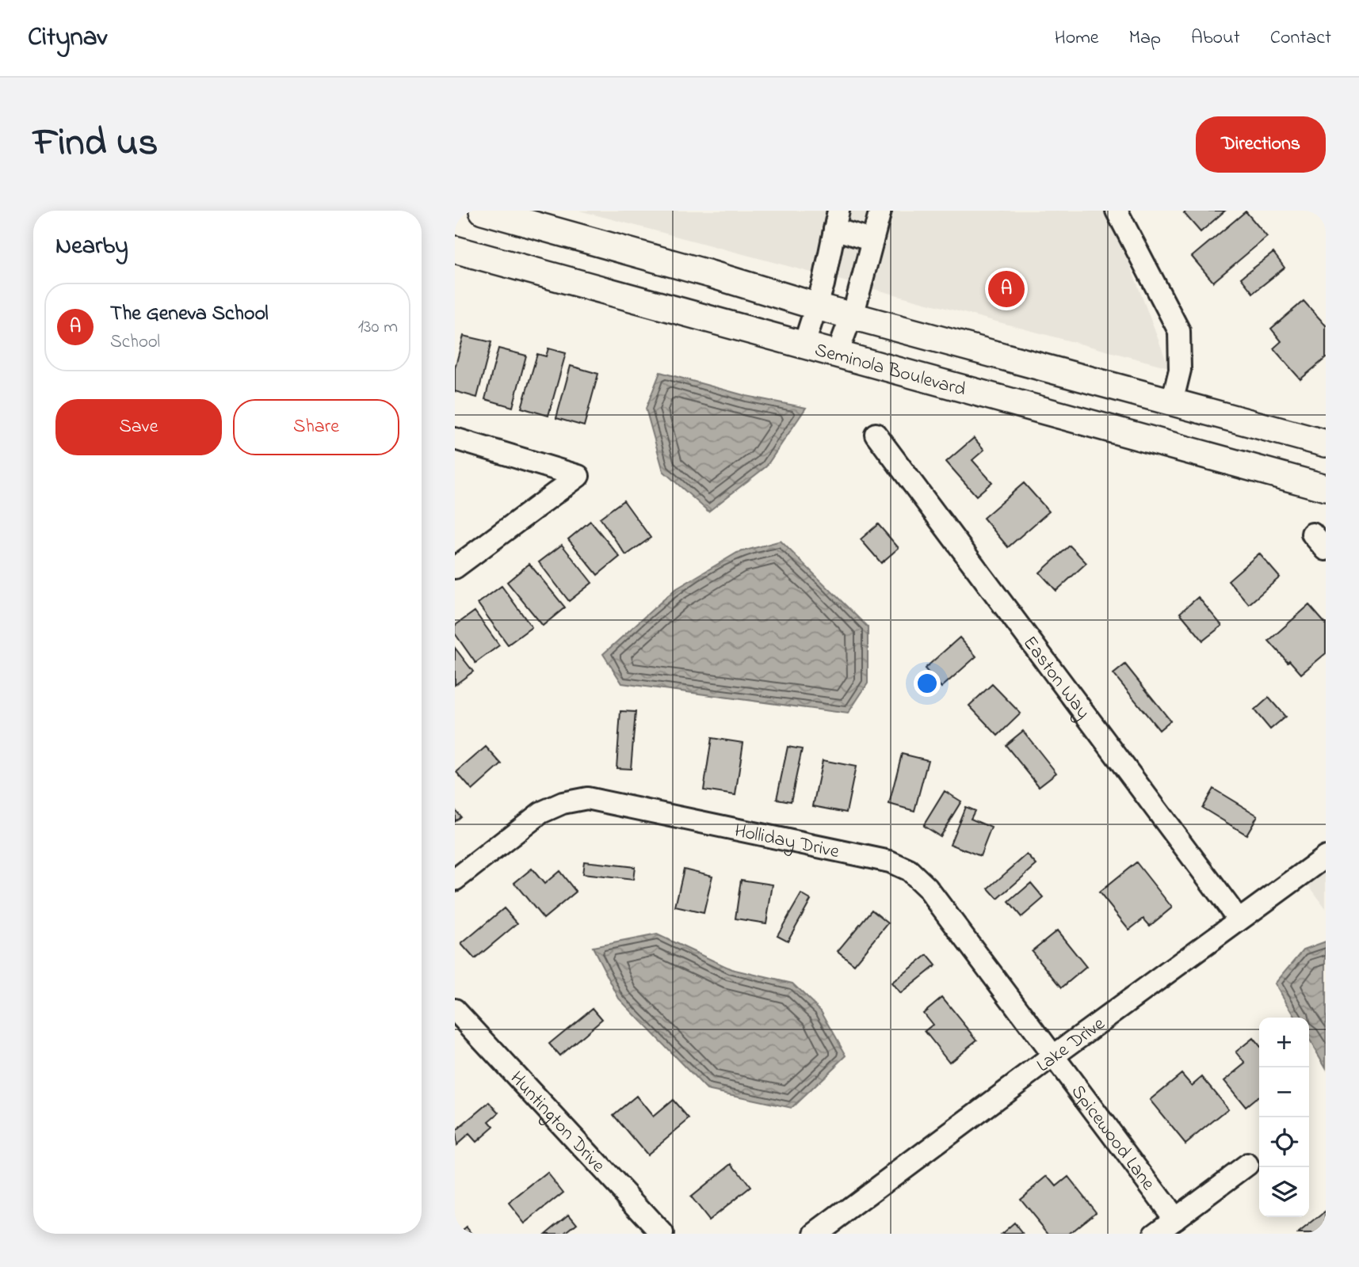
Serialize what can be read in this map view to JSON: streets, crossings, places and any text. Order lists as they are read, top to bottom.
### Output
{
  "streets": {
    "main road": ["Seminola Boulevard"],
    "street": [
      "Easton Way",
      "Holliday Drive",
      "Lake Drive",
      "Huntington Drive",
      "Spicewood Lane"
    ]
  },
  "crossings": [
    ["Easton Way", "Lake Drive"],
    ["Holliday Drive", "Lake Drive"],
    ["Holliday Drive", "Spicewood Lane"],
    ["Lake Drive", "Spicewood Lane"]
  ],
  "page": {
    "header": "Citynav",
    "nav": [
      "Home",
      "Map",
      "About",
      "Contact"
    ],
    "title": "Find us",
    "buttons": [
      "Directions",
      ["Save", "Share"]
    ],
    "heading": "Nearby",
    "pins": "A",
    "list": [
      {
        "mark": "A",
        "name": "The Geneva School",
        "note": "School",
        "value": "130 m"
      }
    ],
    "map_buttons": ["+", "−"]
  }
}
